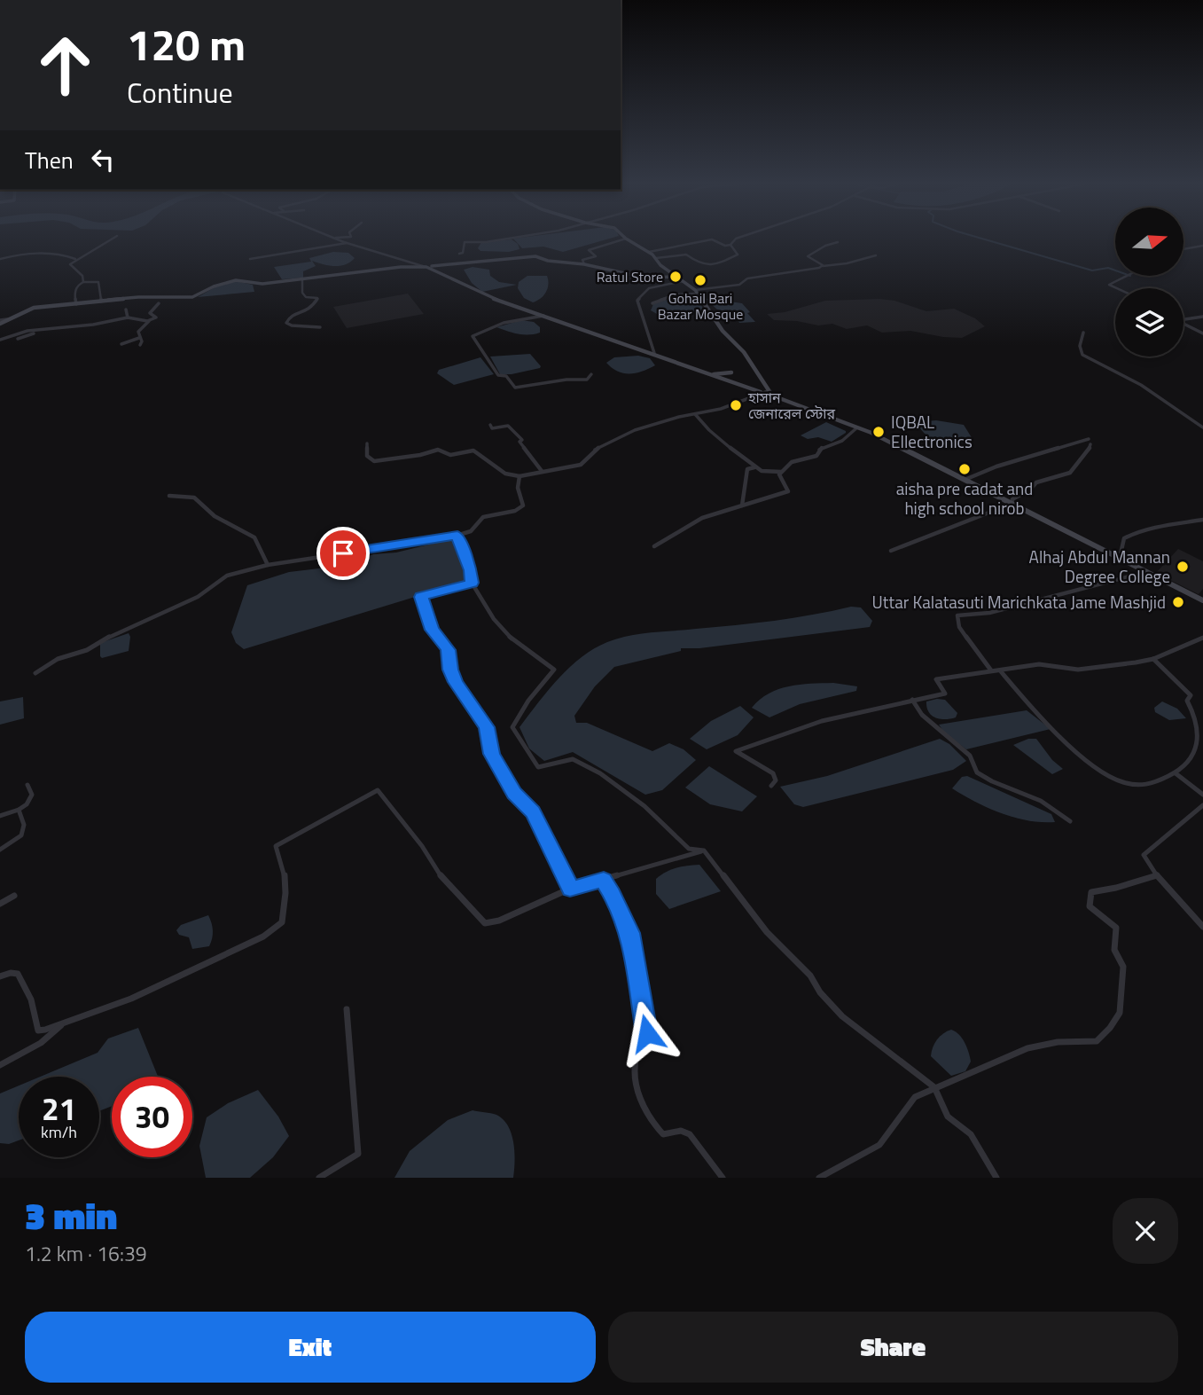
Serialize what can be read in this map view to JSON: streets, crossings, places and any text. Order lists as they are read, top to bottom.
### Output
{
  "places": [
    "Ratul Store",
    "Gohail Bari Bazar Mosque",
    "হাসান জেনারেল স্টোর",
    "IQBAL Ellectronics",
    "aisha pre cadat and high school nirob",
    "Alhaj Abdul Mannan Degree College",
    "Uttar Kalatasuti Marichkata Jame Mashjid"
  ],
  "north": "right",
  "page": {
    "turn": ["120 m", "Continue"],
    "then": "Then",
    "speed": "21 km/h",
    "limit": "30",
    "heading": ["3 min", "1.2 km · 16:39"],
    "buttons": ["Exit", "Share"]
  }
}
